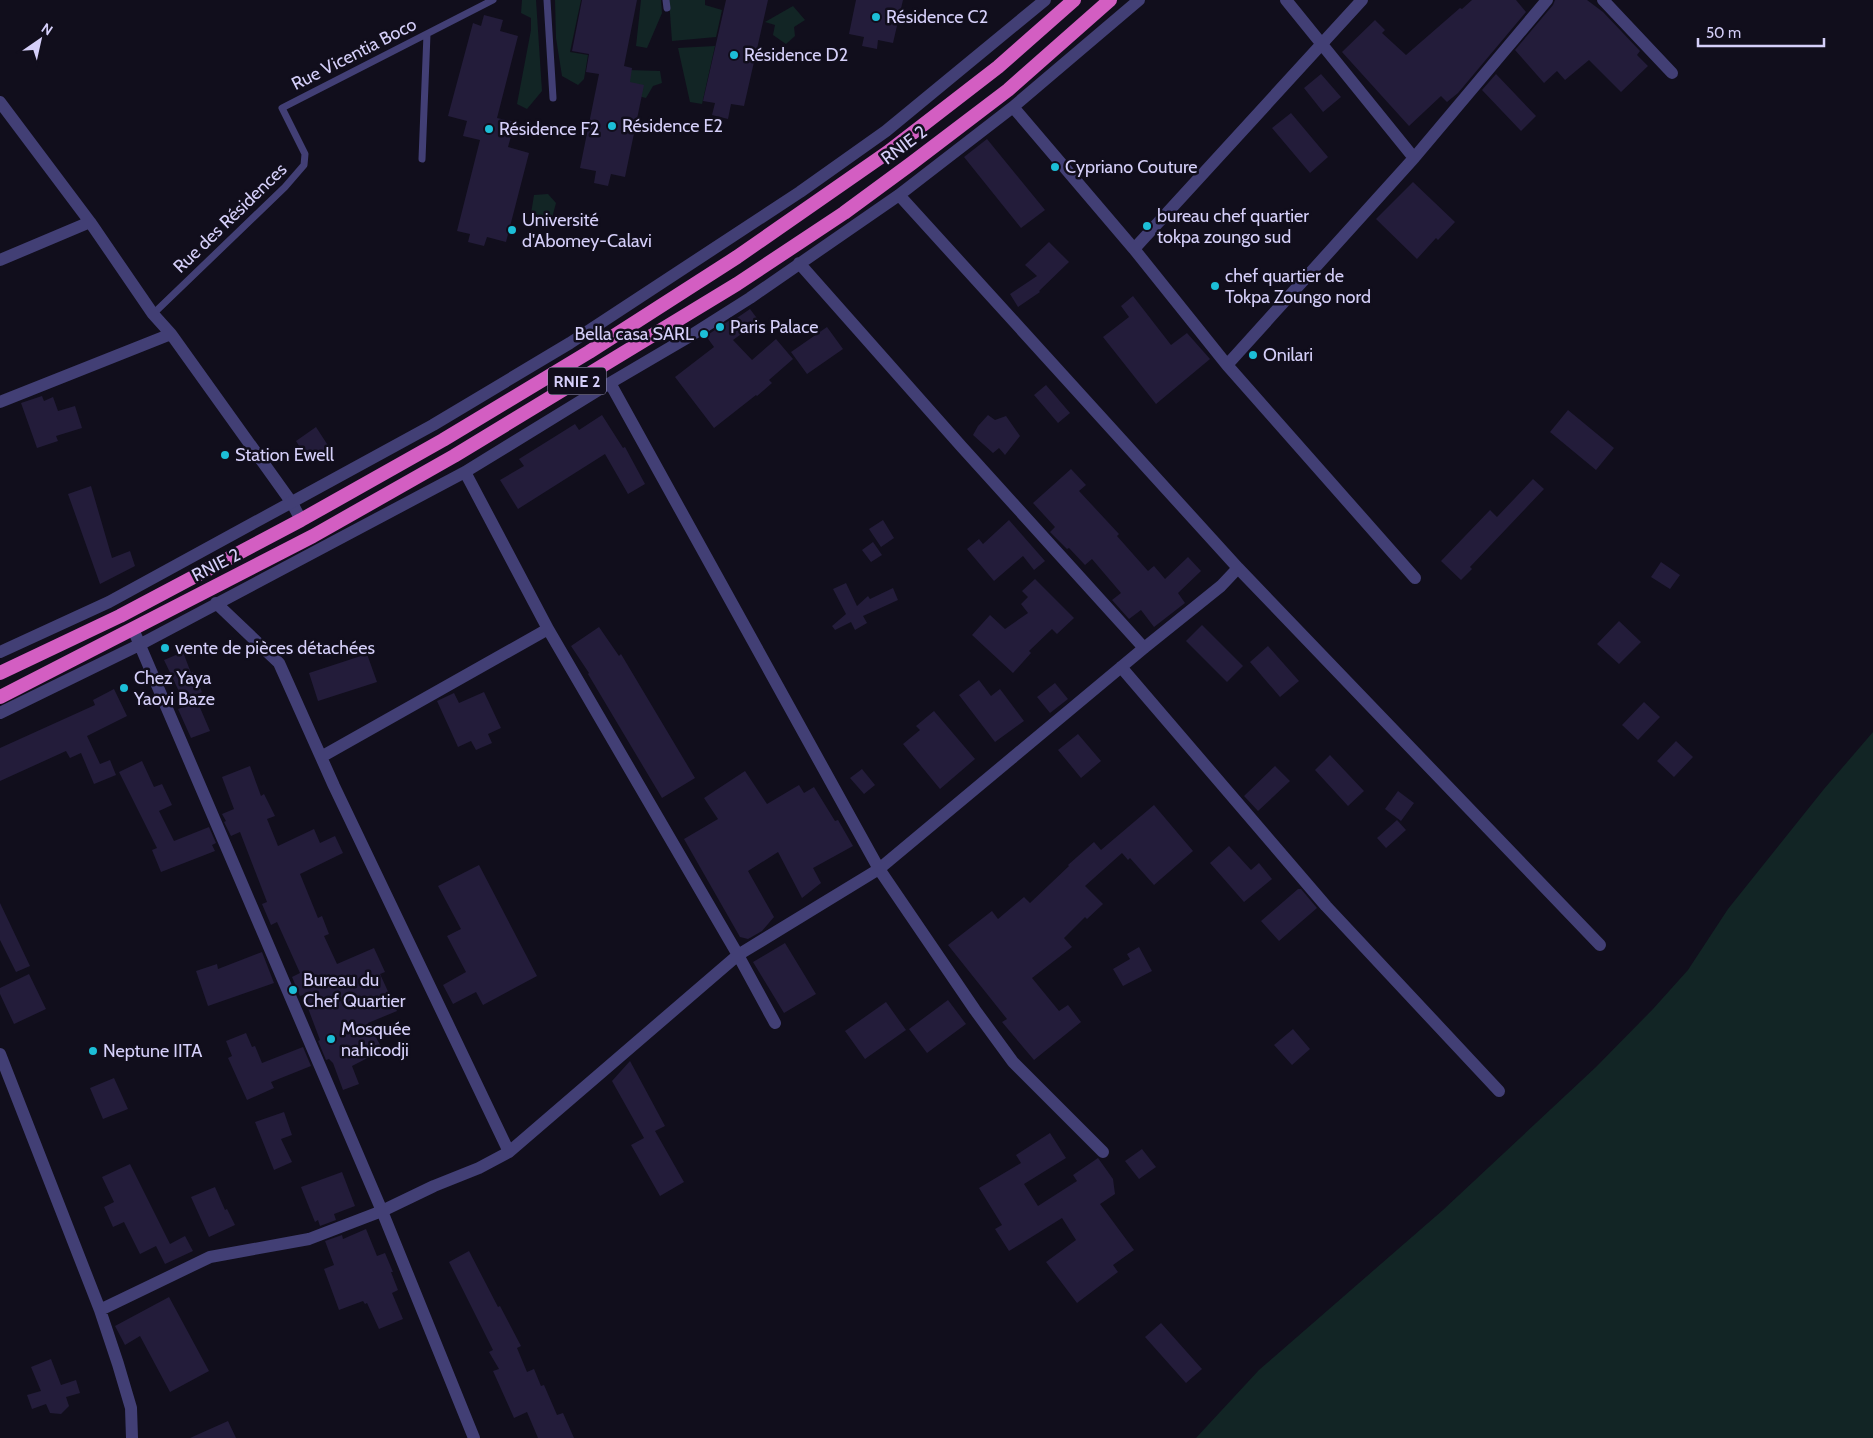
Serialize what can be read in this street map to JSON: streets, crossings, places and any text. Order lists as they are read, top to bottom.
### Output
{
  "streets": {
    "highway": ["RNIE 2"],
    "lane": ["Rue Vicentia Boco", "Rue des Résidences"]
  },
  "crossings": [
    ["Rue Vicentia Boco", "Rue des Résidences"]
  ],
  "places": [
    "Résidence C2",
    "Résidence D2",
    "Résidence E2",
    "Résidence F2",
    "Cypriano Couture",
    "bureau chef quartier tokpa zoungo sud",
    "Université d'Abomey-Calavi",
    "chef quartier de Tokpa Zoungo nord",
    "Paris Palace",
    "Bella casa SARL",
    "Onilari",
    "Station Ewell",
    "vente de pièces détachées",
    "Chez Yaya Yaovi Baze",
    "Bureau du Chef Quartier",
    "Mosquée nahicodji",
    "Neptune IITA"
  ],
  "scale_bar": "50 m",
  "north": "top right"
}
